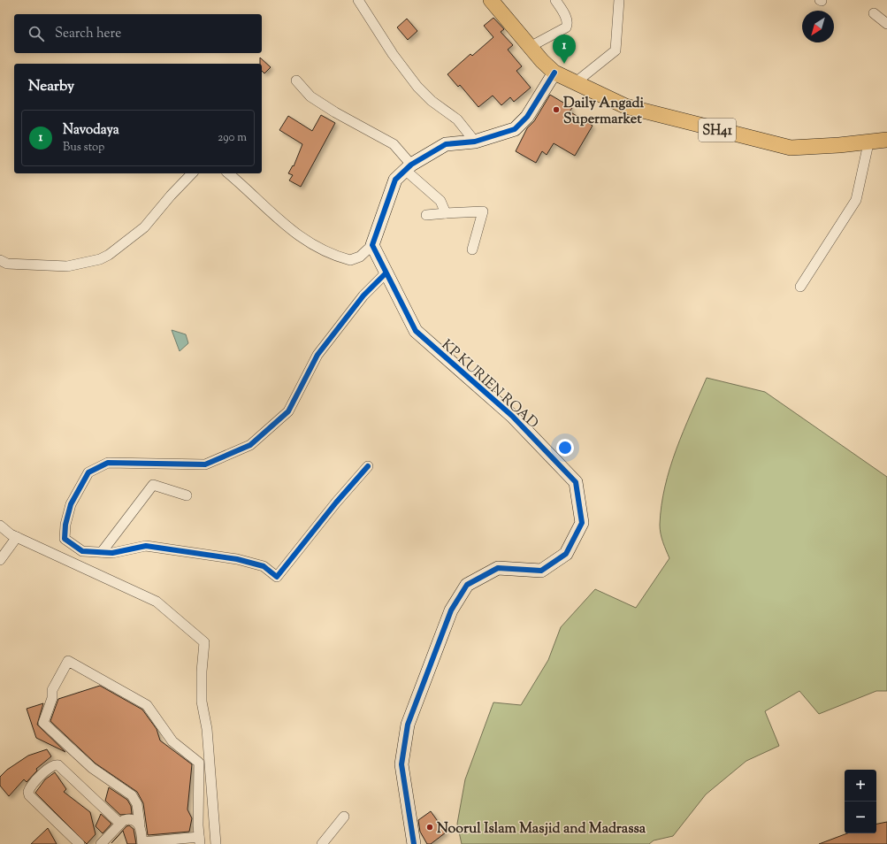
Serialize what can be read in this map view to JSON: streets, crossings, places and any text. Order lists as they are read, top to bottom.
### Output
{
  "streets": {
    "main road": ["SH41"],
    "street": ["KP KURIEN ROAD"]
  },
  "places": ["Daily Angadi Supermarket", "Noorul Islam Masjid and Madrassa"],
  "north": "bottom left",
  "page": {
    "search": "Search here",
    "pins": "1",
    "heading": "Nearby",
    "list": [
      {
        "mark": "1",
        "name": "Navodaya",
        "note": "Bus stop",
        "value": "290 m"
      }
    ],
    "map_buttons": ["+", "−"]
  }
}
